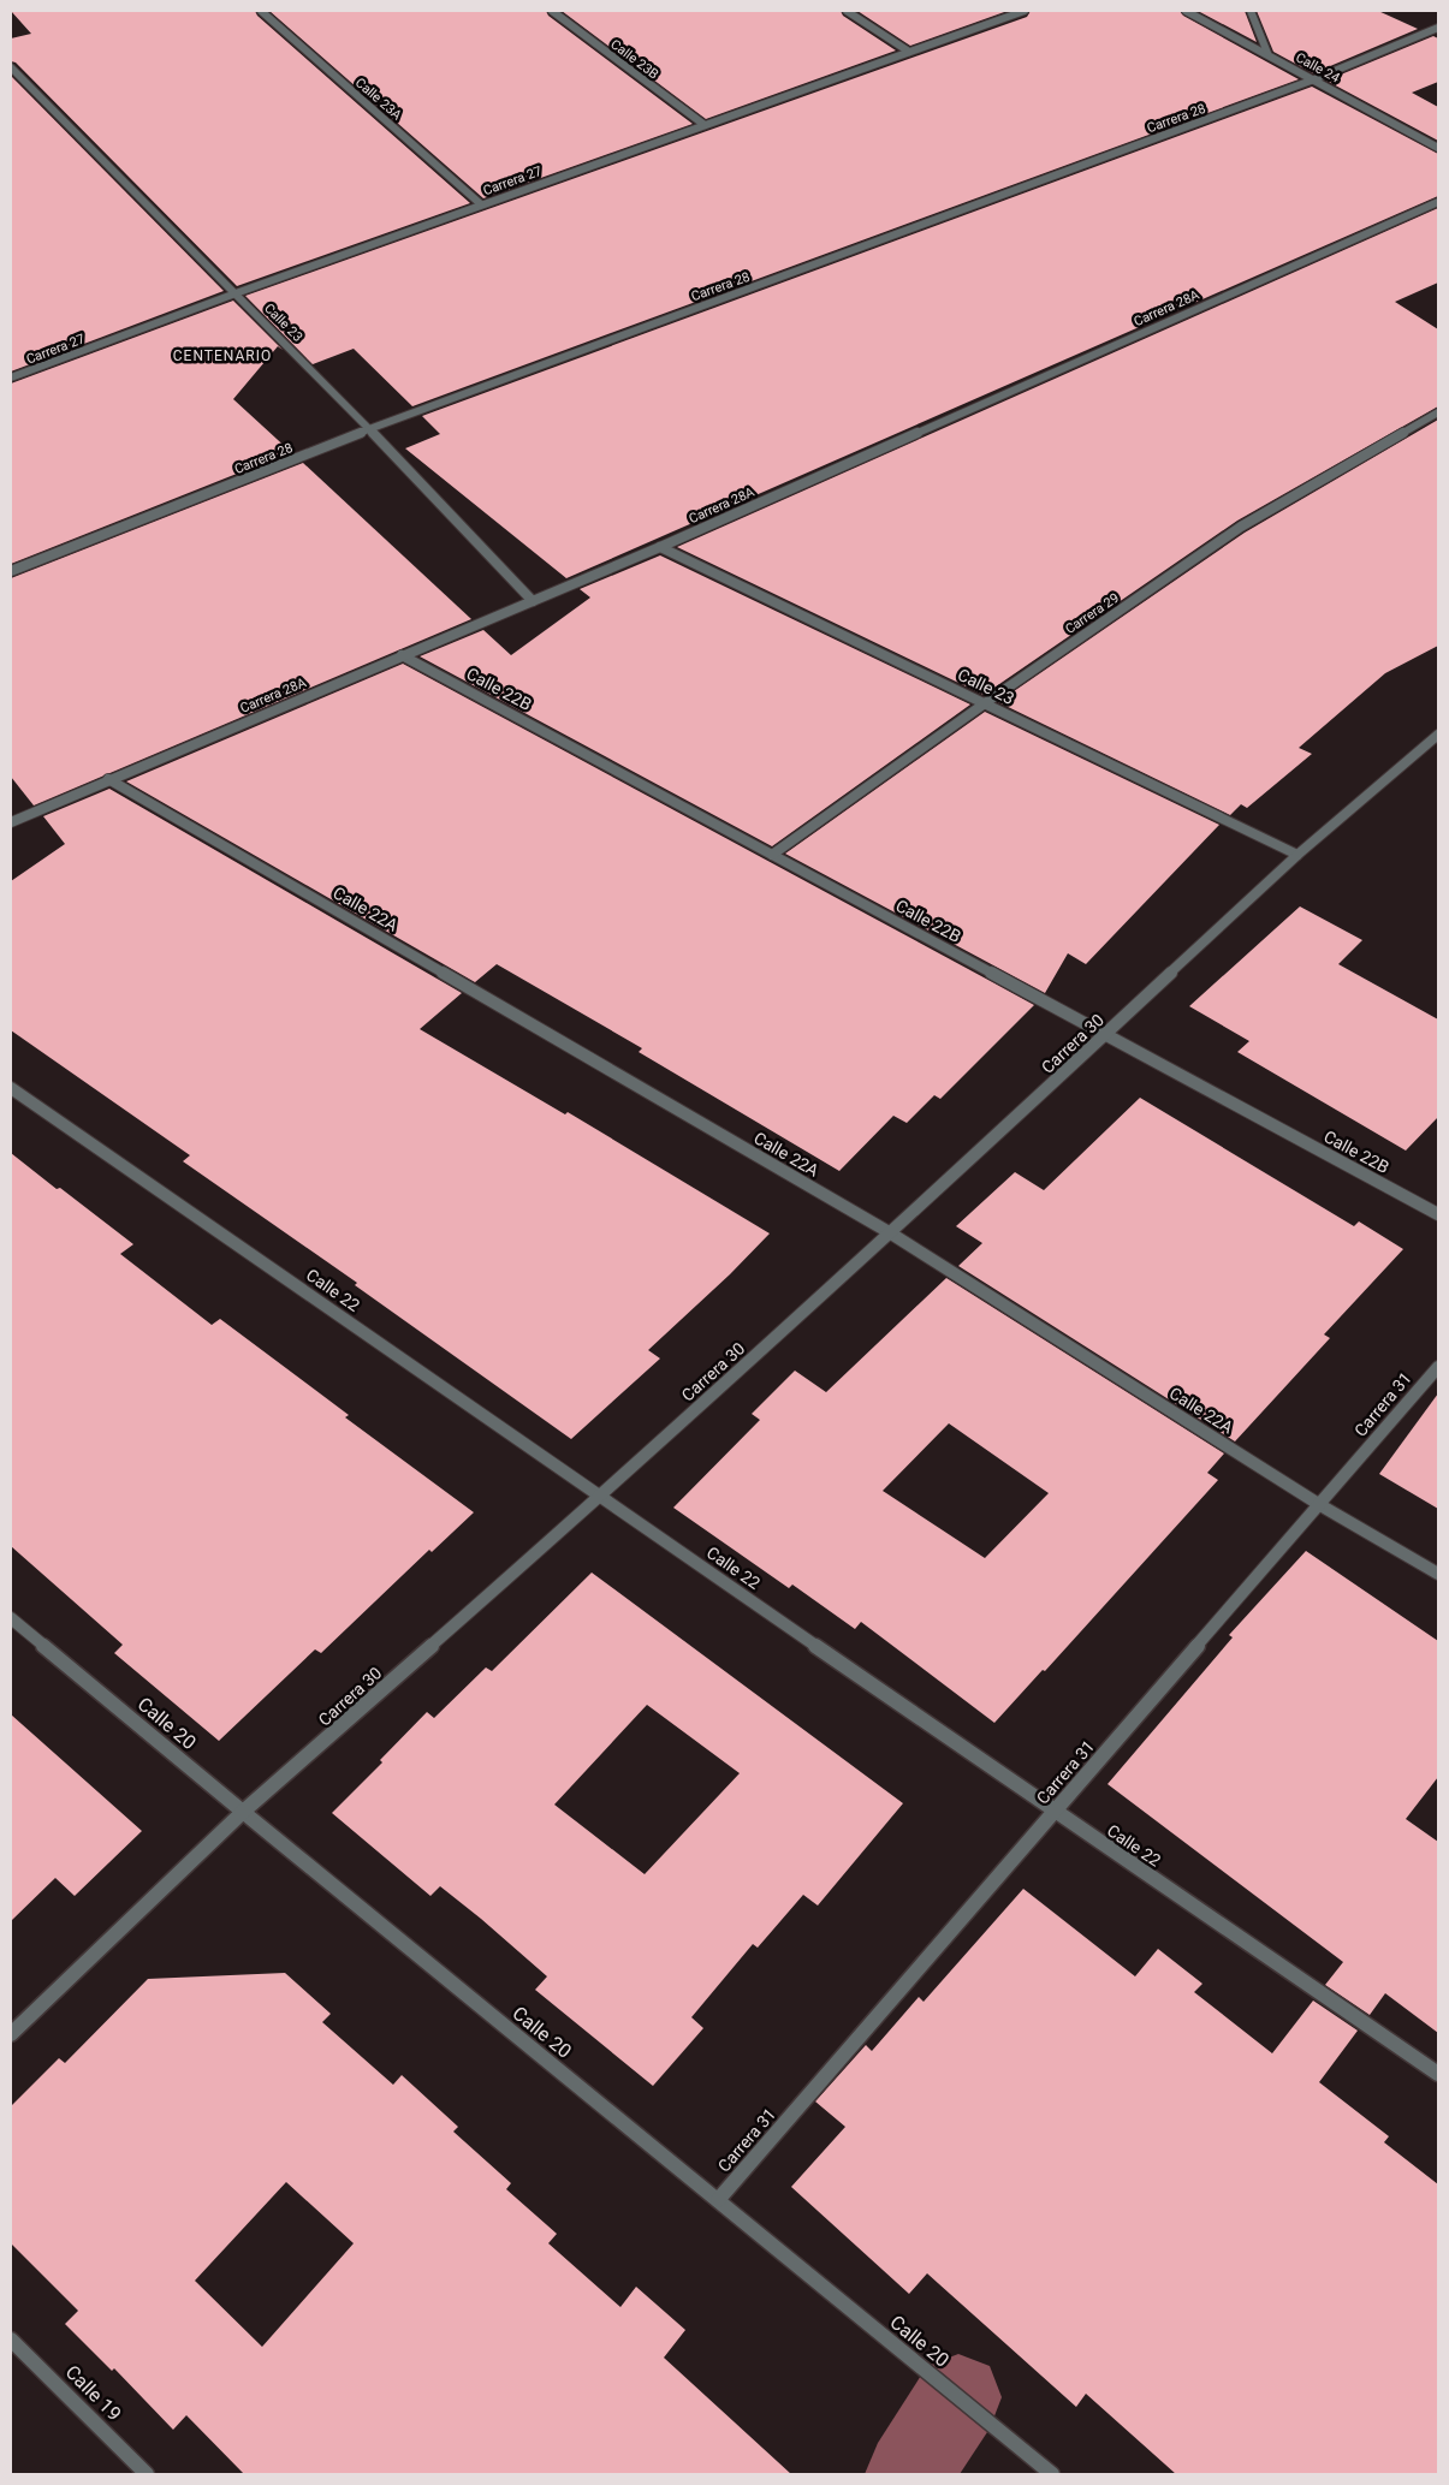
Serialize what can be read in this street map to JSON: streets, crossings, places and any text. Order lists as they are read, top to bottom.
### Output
{
  "streets": {
    "street": [
      "Calle 23B",
      "Calle 24",
      "Calle 23A",
      "Carrera 28",
      "Carrera 27",
      "Carrera 28A",
      "Calle 23",
      "Carrera 29",
      "Calle 22B",
      "Calle 22A",
      "Carrera 30",
      "Calle 22",
      "Carrera 31",
      "Calle 20",
      "Calle 19"
    ]
  },
  "crossings": [
    ["Calle 23B", "Carrera 27"],
    ["Calle 24", "Carrera 28"],
    ["Calle 23A", "Carrera 27"],
    ["Carrera 28", "Calle 23"],
    ["Carrera 27", "Calle 23"],
    ["Carrera 28A", "Calle 23"],
    ["Carrera 28A", "Calle 22B"],
    ["Carrera 28A", "Calle 22A"],
    ["Calle 23", "Carrera 29"],
    ["Calle 23", "Carrera 30"],
    ["Carrera 29", "Calle 22B"],
    ["Calle 22B", "Carrera 30"],
    ["Calle 22A", "Carrera 30"],
    ["Calle 22A", "Carrera 31"],
    ["Carrera 30", "Calle 22"],
    ["Carrera 30", "Calle 20"],
    ["Calle 22", "Carrera 31"],
    ["Carrera 31", "Calle 20"]
  ],
  "districts": ["CENTENARIO"]
}
